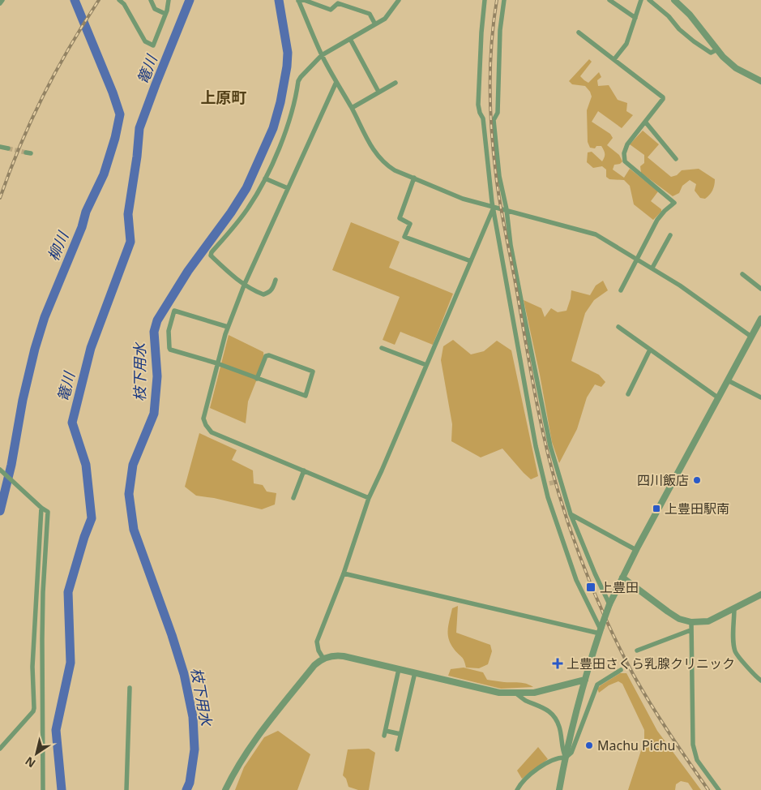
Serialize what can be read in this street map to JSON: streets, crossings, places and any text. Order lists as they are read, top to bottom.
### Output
{
  "districts": ["上原町"],
  "water": ["篭川", "柳川", "枝下用水"],
  "places": {
    "other": ["四川飯店", "Machu Pichu"],
    "transit": ["上豊田駅南", "上豊田"],
    "health": ["上豊田さくら乳腺クリニック"]
  },
  "north": "bottom left"
}
